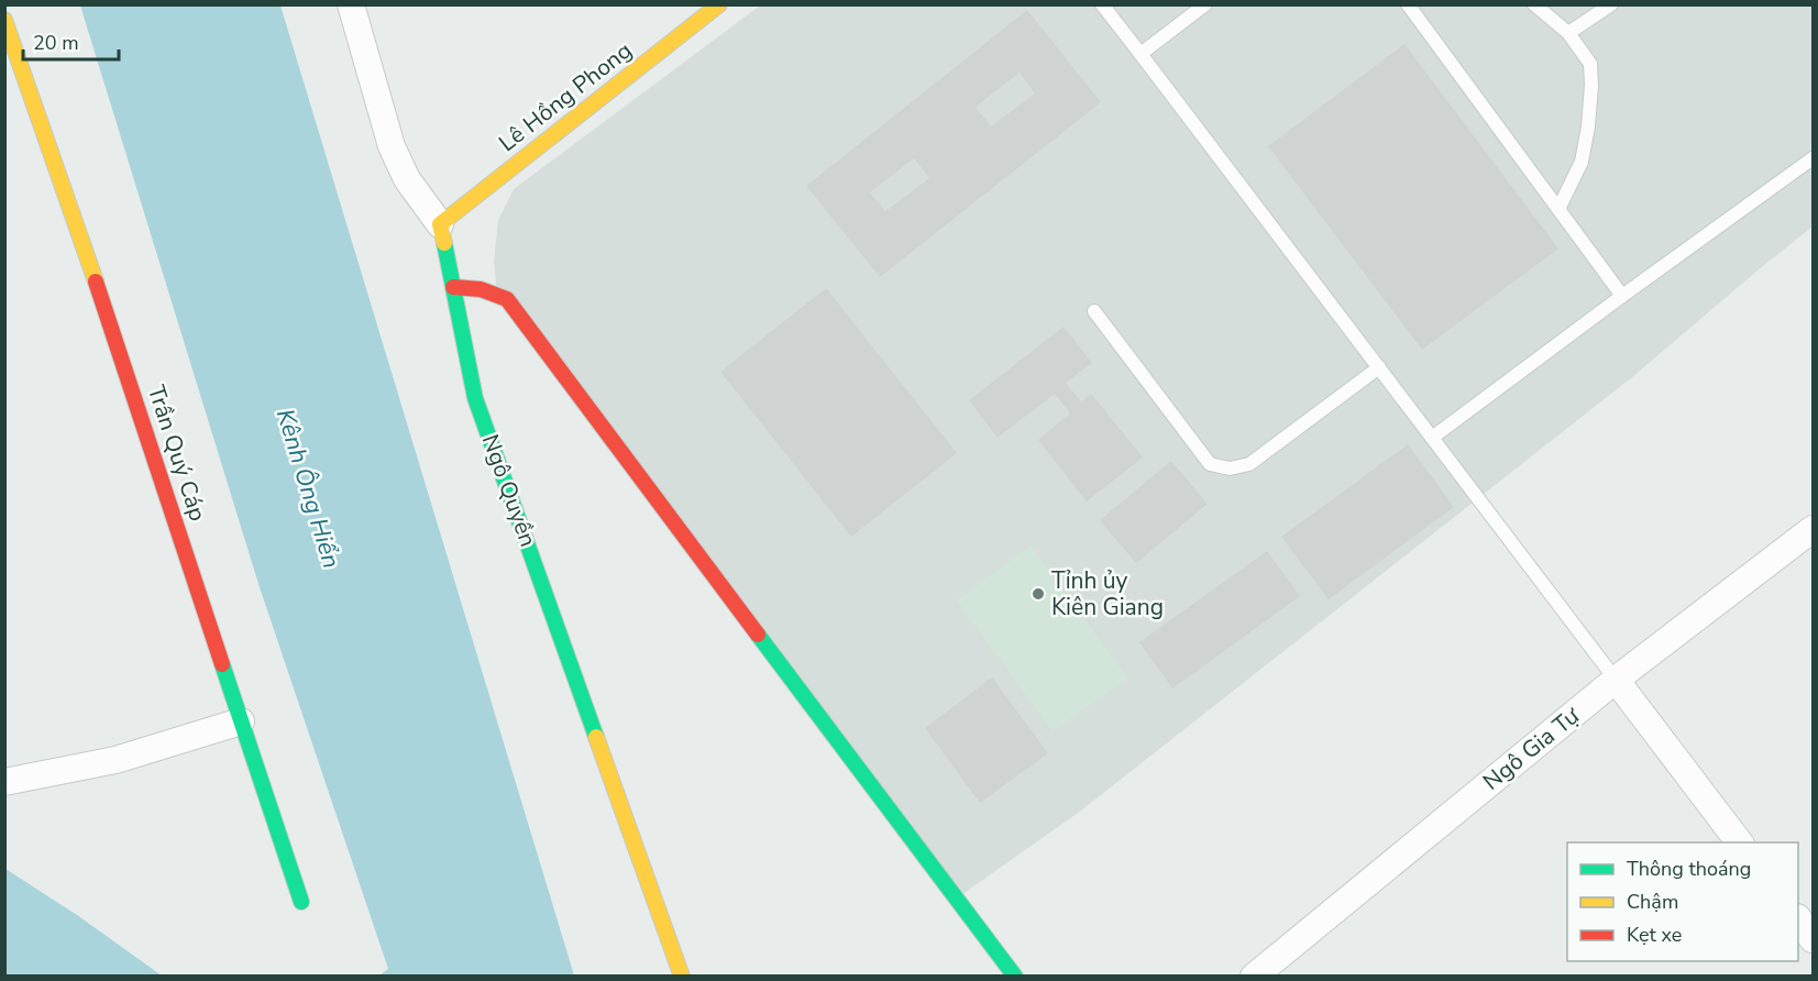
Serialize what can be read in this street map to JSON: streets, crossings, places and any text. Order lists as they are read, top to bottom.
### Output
{
  "streets": {
    "street": [
      "Lê Hồng Phong",
      "Trần Quý Cáp",
      "Ngô Quyền",
      "Ngô Gia Tự"
    ]
  },
  "crossings": [
    ["Lê Hồng Phong", "Ngô Quyền"]
  ],
  "water": ["Kênh Ông Hiển"],
  "places": ["Tỉnh ủy Kiên Giang"],
  "legend": ["Thông thoáng", "Chậm", "Kẹt xe"],
  "scale_bar": "20 m"
}
